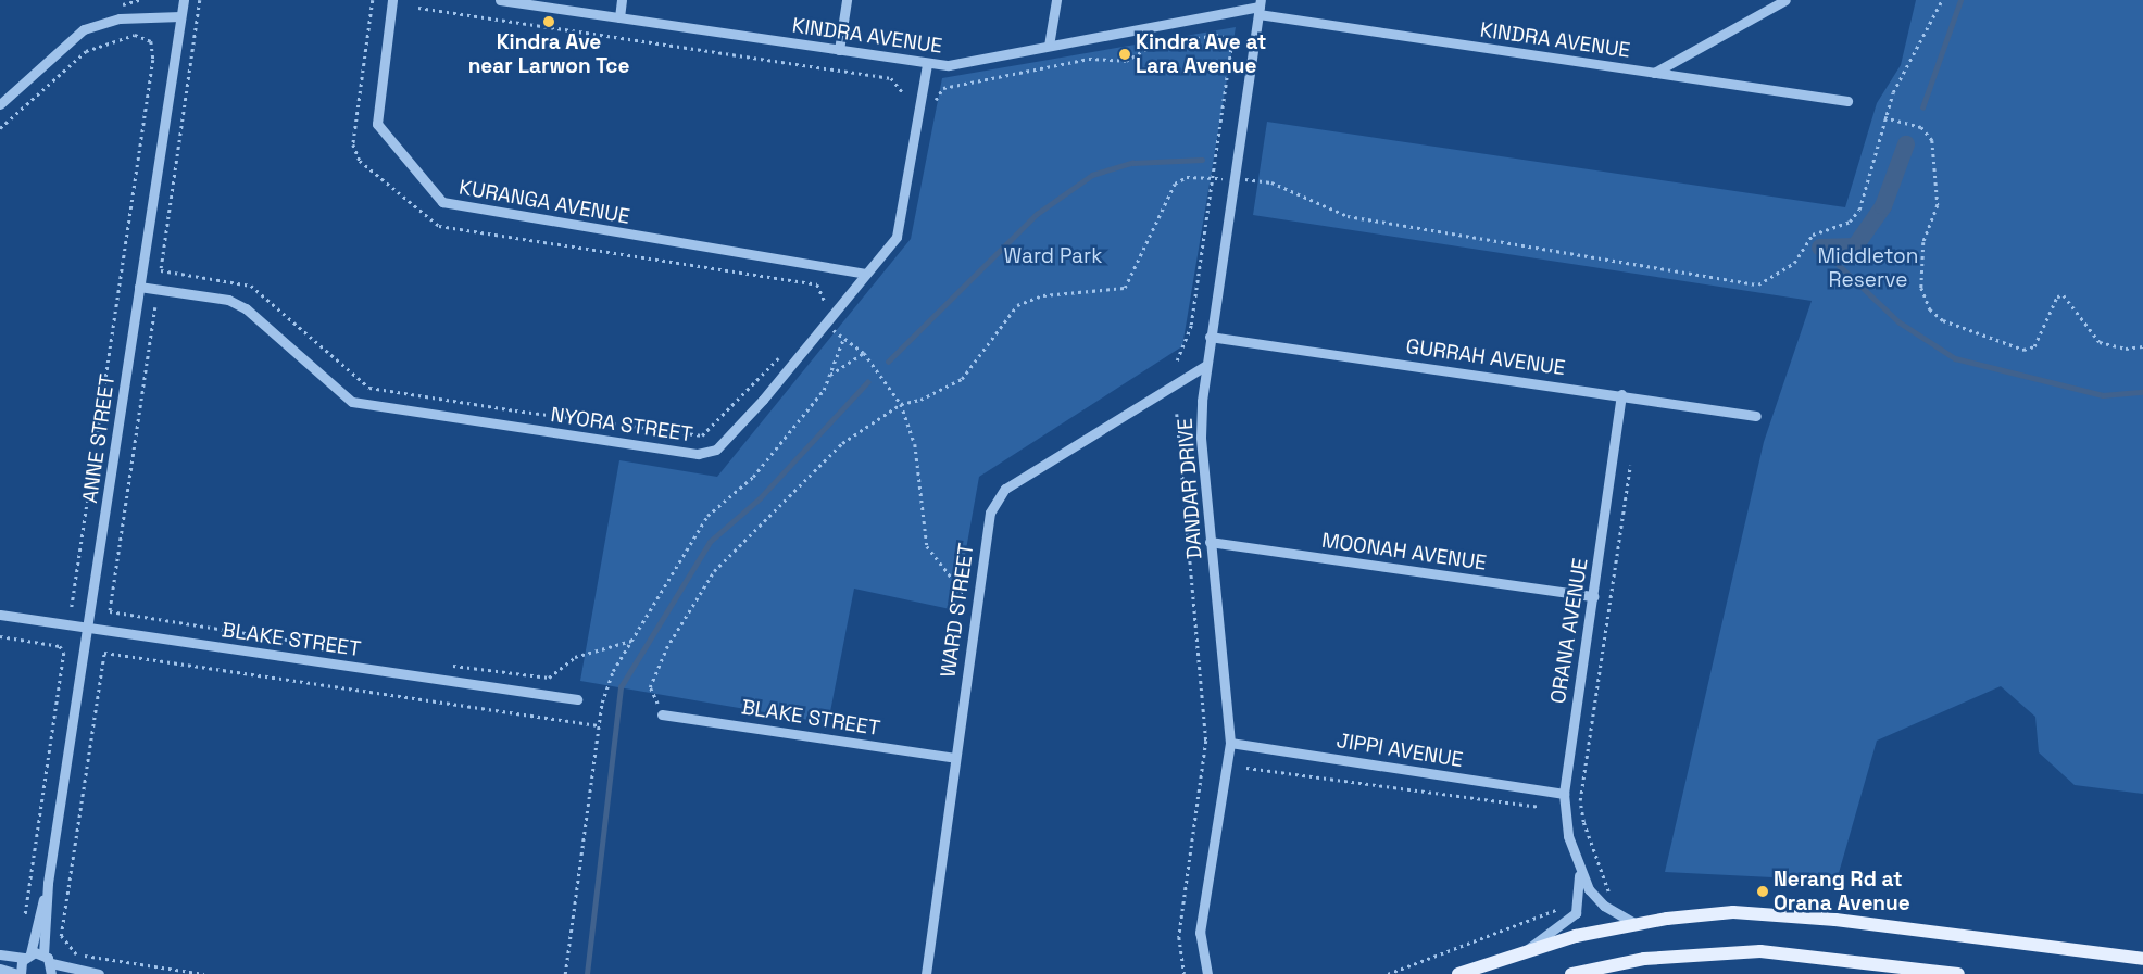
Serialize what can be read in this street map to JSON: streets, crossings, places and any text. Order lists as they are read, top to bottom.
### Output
{
  "streets": {
    "street": [
      "KINDRA AVENUE",
      "KURANGA AVENUE",
      "GURRAH AVENUE",
      "NYORA STREET",
      "ANNE STREET",
      "DANDAR DRIVE",
      "MOONAH AVENUE",
      "WARD STREET",
      "ORANA AVENUE",
      "BLAKE STREET",
      "JIPPI AVENUE"
    ]
  },
  "crossings": [
    ["KINDRA AVENUE", "NYORA STREET"],
    ["KINDRA AVENUE", "DANDAR DRIVE"],
    ["KURANGA AVENUE", "NYORA STREET"],
    ["GURRAH AVENUE", "DANDAR DRIVE"],
    ["GURRAH AVENUE", "ORANA AVENUE"],
    ["NYORA STREET", "ANNE STREET"],
    ["ANNE STREET", "BLAKE STREET"],
    ["DANDAR DRIVE", "MOONAH AVENUE"],
    ["DANDAR DRIVE", "WARD STREET"],
    ["DANDAR DRIVE", "JIPPI AVENUE"],
    ["MOONAH AVENUE", "ORANA AVENUE"],
    ["WARD STREET", "BLAKE STREET"],
    ["ORANA AVENUE", "JIPPI AVENUE"]
  ],
  "parks": ["Ward Park", "Middleton Reserve"],
  "places": ["Kindra Ave near Larwon Tce", "Kindra Ave at Lara Avenue", "Nerang Rd at Orana Avenue"]
}
